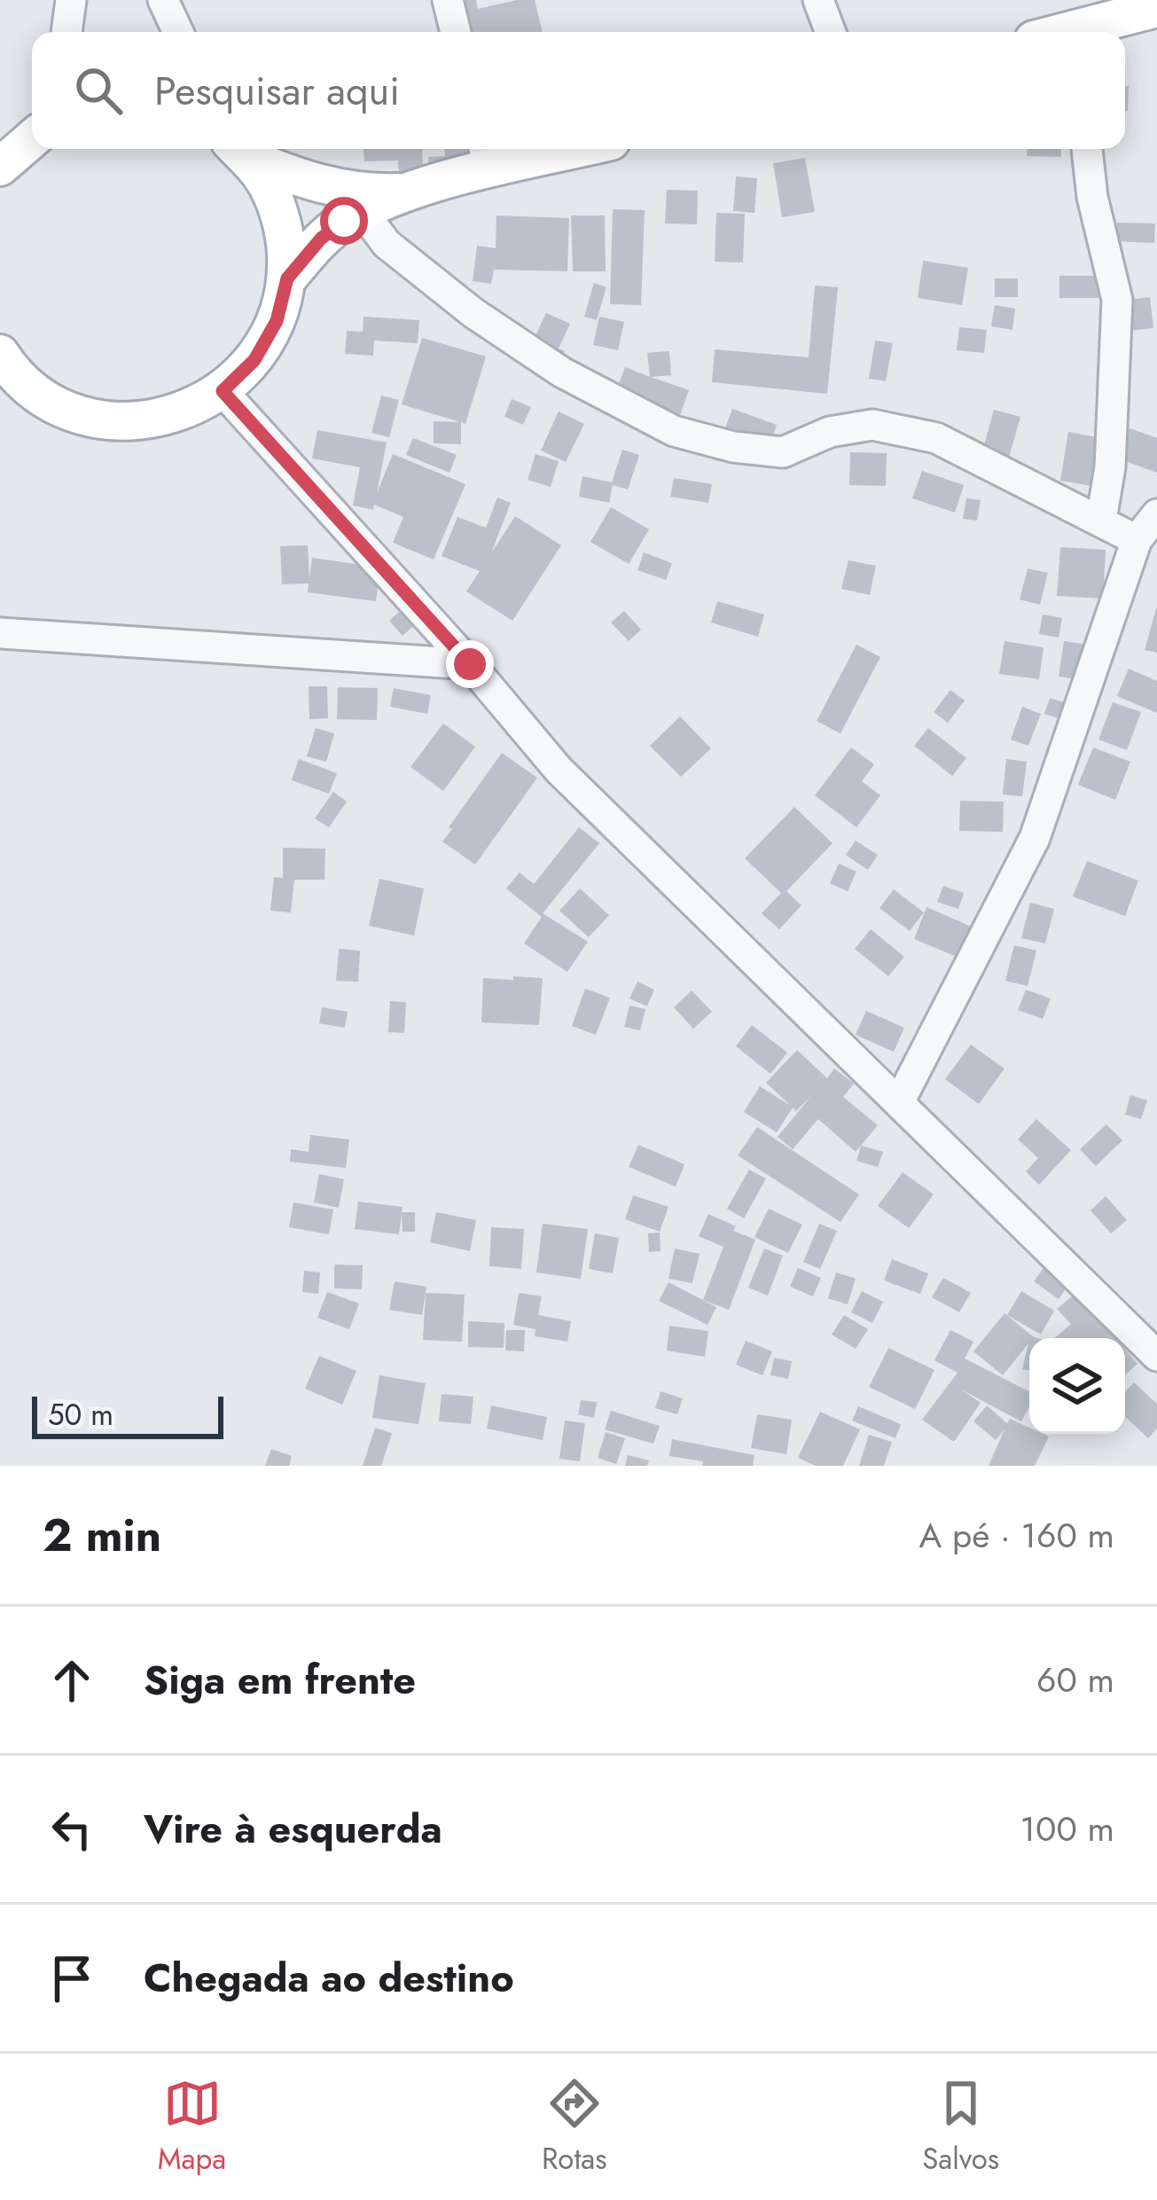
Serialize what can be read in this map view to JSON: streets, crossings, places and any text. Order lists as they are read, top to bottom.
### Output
{
  "scale_bar": "50 m",
  "page": {
    "search": "Pesquisar aqui",
    "scale": "50 m",
    "heading": ["2 min", "A pé · 160 m"],
    "list": [
      ["Siga em frente", "60 m"],
      ["Vire à esquerda", "100 m"],
      "Chegada ao destino"
    ],
    "nav": ["Mapa", "Rotas", "Salvos"]
  }
}
